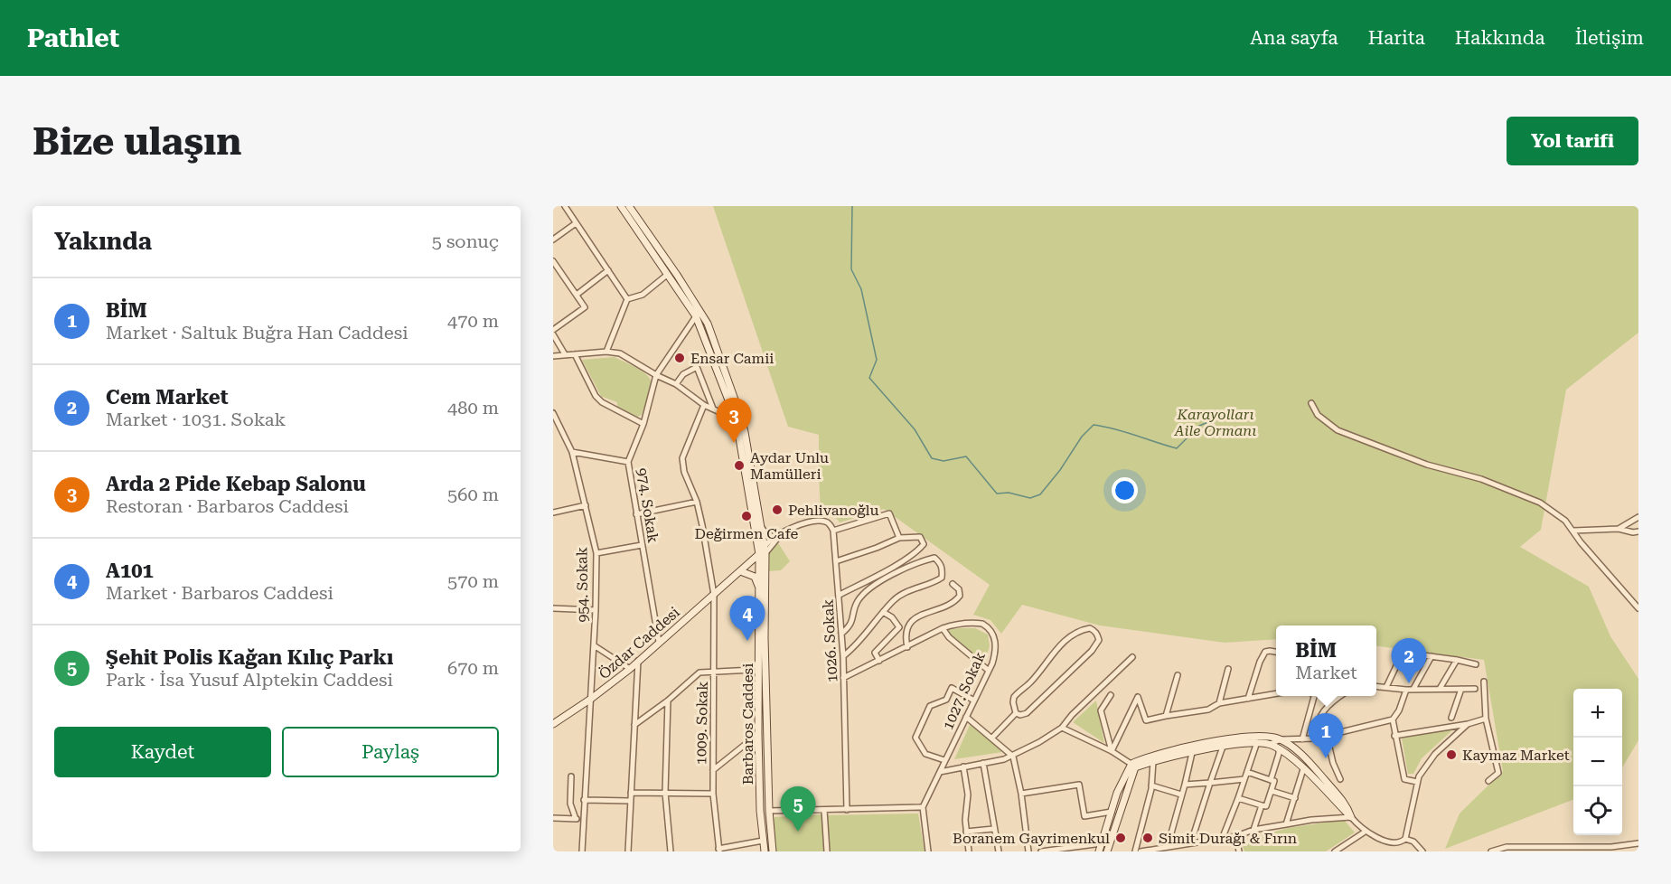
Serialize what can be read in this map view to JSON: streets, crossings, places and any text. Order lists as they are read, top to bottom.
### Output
{
  "streets": {
    "main road": ["Özdar Caddesi", "Barbaros Caddesi"],
    "street": [
      "974. Sokak",
      "954. Sokak",
      "1026. Sokak",
      "1027. Sokak",
      "1009. Sokak"
    ]
  },
  "crossings": [
    ["974. Sokak", "Özdar Caddesi"],
    ["974. Sokak", "Barbaros Caddesi"],
    ["954. Sokak", "Özdar Caddesi"],
    ["1026. Sokak", "1027. Sokak"],
    ["Özdar Caddesi", "1009. Sokak"],
    ["Özdar Caddesi", "Barbaros Caddesi"]
  ],
  "parks": ["Karayolları Aile Ormanı"],
  "places": [
    "Ensar Camii",
    "Aydar Unlu Mamülleri",
    "Pehlivanoğlu",
    "Değirmen Cafe",
    "Kaymaz Market",
    "Boranem Gayrimenkul",
    "Simit Durağı & Fırın"
  ],
  "page": {
    "header": "Pathlet",
    "nav": [
      "Ana sayfa",
      "Harita",
      "Hakkında",
      "İletişim"
    ],
    "buttons": [
      "Yol tarifi",
      ["Kaydet", "Paylaş"]
    ],
    "title": "Bize ulaşın",
    "heading": ["Yakında", "5 sonuç"],
    "list": [
      {
        "mark": "1",
        "name": "BİM",
        "note": "Market · Saltuk Buğra Han Caddesi",
        "value": "470 m"
      },
      {
        "mark": "2",
        "name": "Cem Market",
        "note": "Market · 1031. Sokak",
        "value": "480 m"
      },
      {
        "mark": "3",
        "name": "Arda 2 Pide Kebap Salonu",
        "note": "Restoran · Barbaros Caddesi",
        "value": "560 m"
      },
      {
        "mark": "4",
        "name": "A101",
        "note": "Market · Barbaros Caddesi",
        "value": "570 m"
      },
      {
        "mark": "5",
        "name": "Şehit Polis Kağan Kılıç Parkı",
        "note": "Park · İsa Yusuf Alptekin Caddesi",
        "value": "670 m"
      }
    ],
    "pins": [
      "3",
      "4",
      "2",
      "1",
      "5"
    ],
    "popup": ["BİM", "Market"],
    "map_buttons": ["+", "−"]
  }
}
